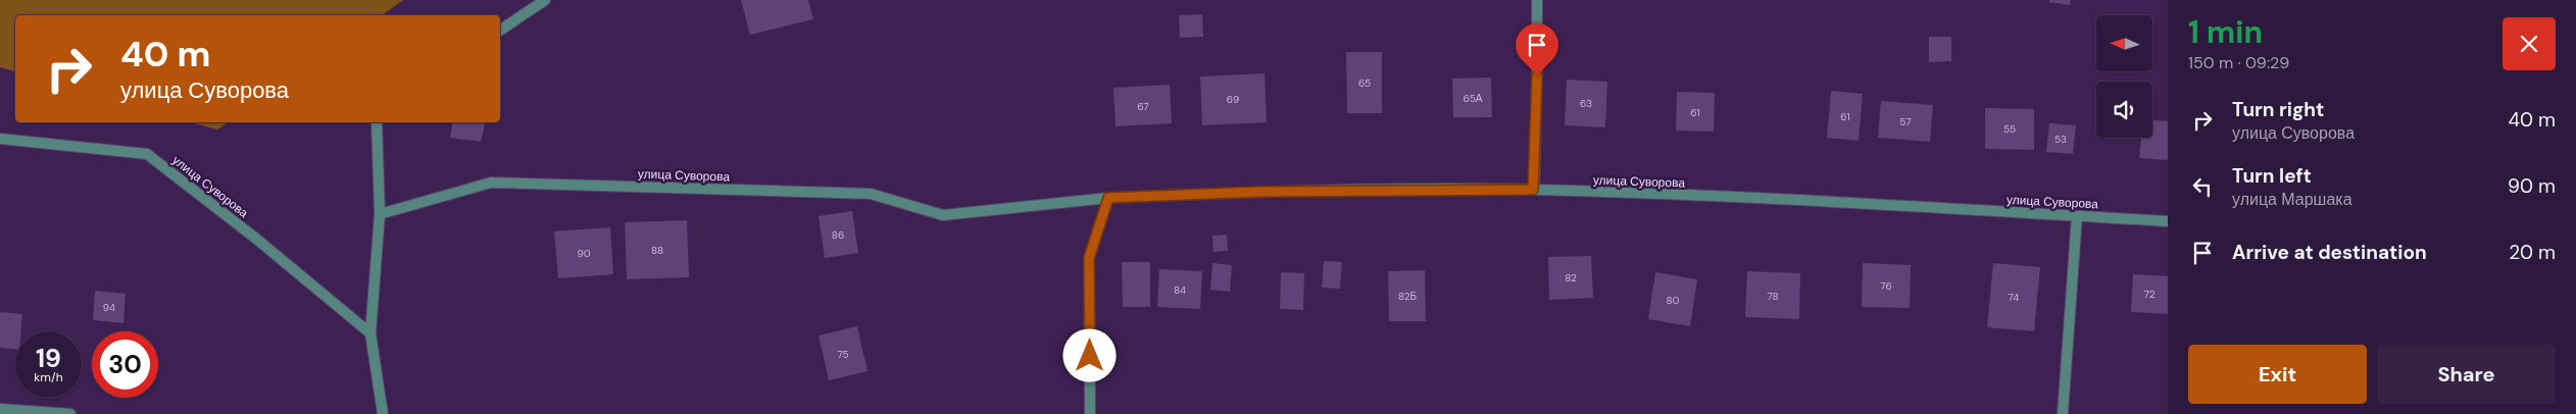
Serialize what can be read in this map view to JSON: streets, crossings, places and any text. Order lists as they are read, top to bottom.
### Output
{
  "streets": {
    "street": ["улица Суворова"]
  },
  "house_numbers": [
    "65",
    "65А",
    "69",
    "63",
    "67",
    "61",
    "61",
    "57",
    "55",
    "53",
    "86",
    "88",
    "90",
    "82",
    "76",
    "84",
    "72",
    "82Б",
    "78",
    "74",
    "80",
    "94",
    "75"
  ],
  "north": "left",
  "page": {
    "heading": ["1 min", "150 m · 09:29"],
    "turn": ["40 m", "улица Суворова"],
    "list": [
      {
        "name": "Turn right",
        "note": "улица Суворова",
        "value": "40 m"
      },
      {
        "name": "Turn left",
        "note": "улица Маршака",
        "value": "90 m"
      },
      {
        "name": "Arrive at destination",
        "value": "20 m"
      }
    ],
    "speed": "19 km/h",
    "limit": "30",
    "buttons": ["Exit", "Share"]
  }
}
